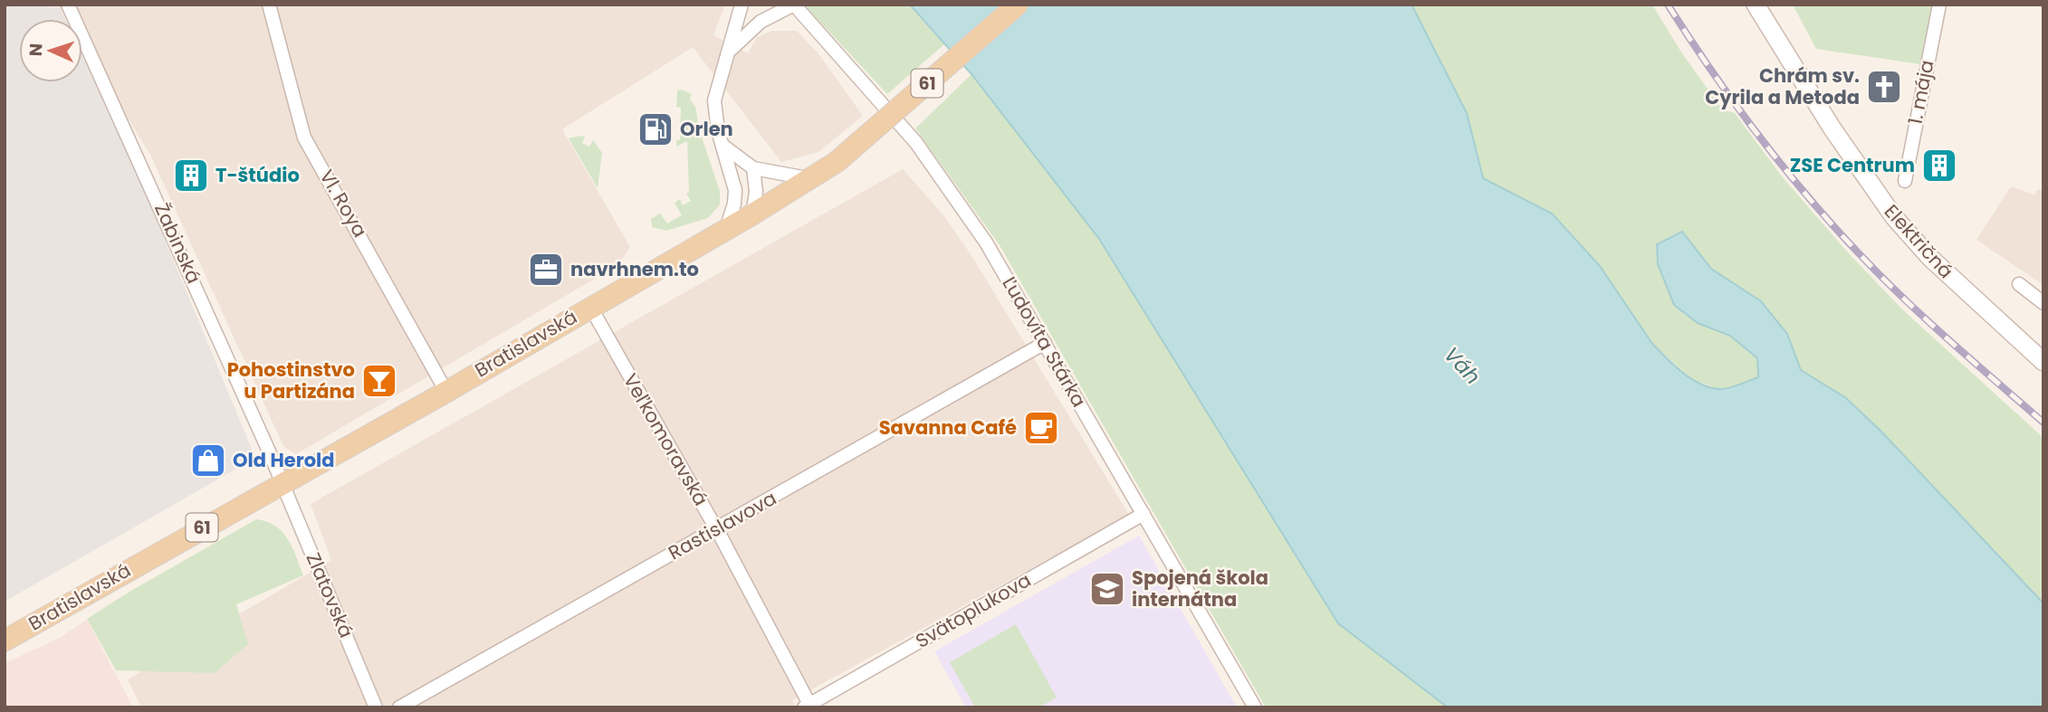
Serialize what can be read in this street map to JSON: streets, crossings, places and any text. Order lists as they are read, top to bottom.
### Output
{
  "streets": {
    "main road": ["61", "Električná", "Bratislavská"],
    "street": [
      "1. mája",
      "Vl. Roya",
      "Žabinská",
      "Ľudovíta Stárka",
      "Veľkomoravská",
      "Rastislavova",
      "Zlatovská",
      "Svätoplukova"
    ]
  },
  "crossings": [
    ["Vl. Roya", "Bratislavská"],
    ["Žabinská", "Bratislavská"],
    ["Žabinská", "Zlatovská"],
    ["Ľudovíta Stárka", "Rastislavova"],
    ["Ľudovíta Stárka", "Svätoplukova"],
    ["Bratislavská", "Veľkomoravská"],
    ["Bratislavská", "Zlatovská"],
    ["Veľkomoravská", "Rastislavova"],
    ["Veľkomoravská", "Svätoplukova"]
  ],
  "water": ["Váh"],
  "places": {
    "church": ["Chrám sv. Cyrila a Metoda"],
    "fuel station": ["Orlen"],
    "building": ["ZSE Centrum", "T-štúdio"],
    "office": ["navrhnem.to"],
    "bar": ["Pohostinstvo u Partizána"],
    "cafe": ["Savanna Café"],
    "shop": ["Old Herold"],
    "school or university": ["Spojená škola internátna"]
  },
  "north": "left"
}
